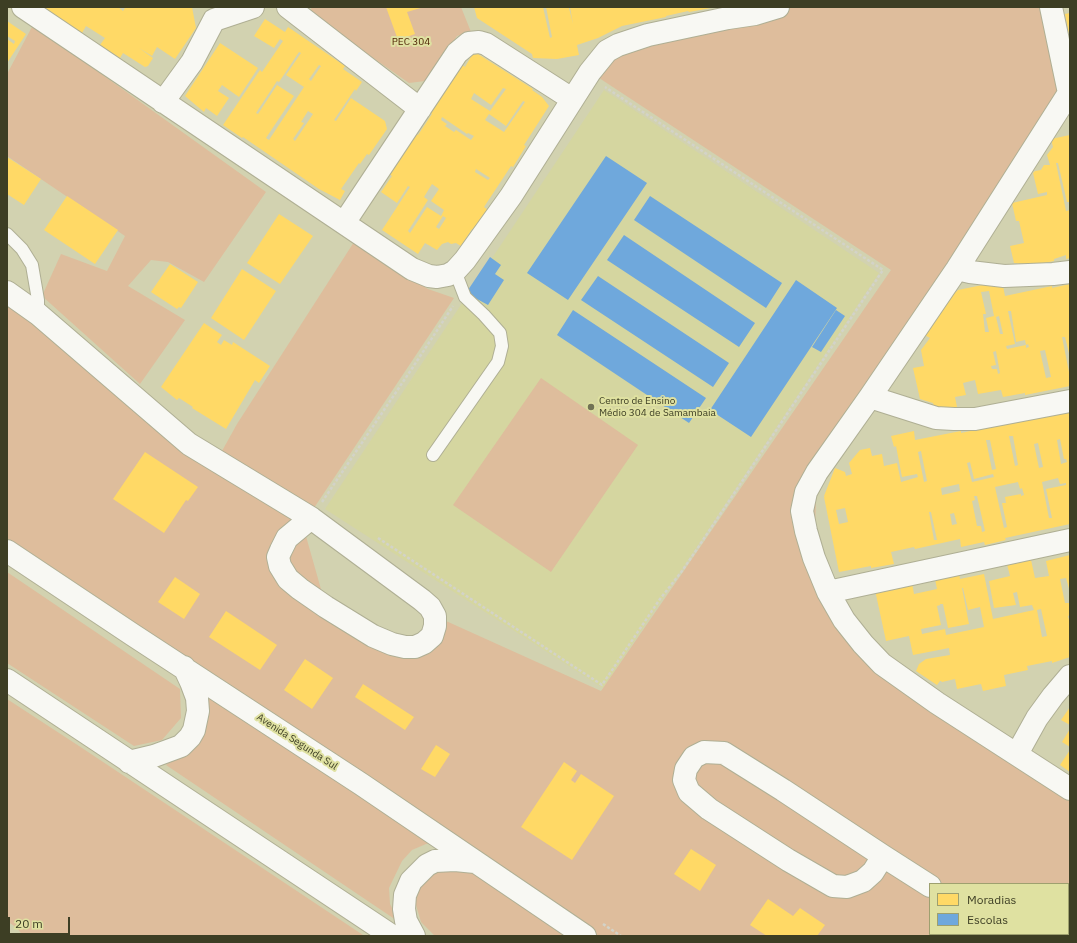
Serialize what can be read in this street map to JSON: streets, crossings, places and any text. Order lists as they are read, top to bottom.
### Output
{
  "streets": {
    "street": ["Avenida Segunda Sul"]
  },
  "parks": ["PEC 304"],
  "places": ["Centro de Ensino Médio 304 de Samambaia"],
  "legend": ["Moradias", "Escolas"],
  "scale_bar": "20 m"
}
